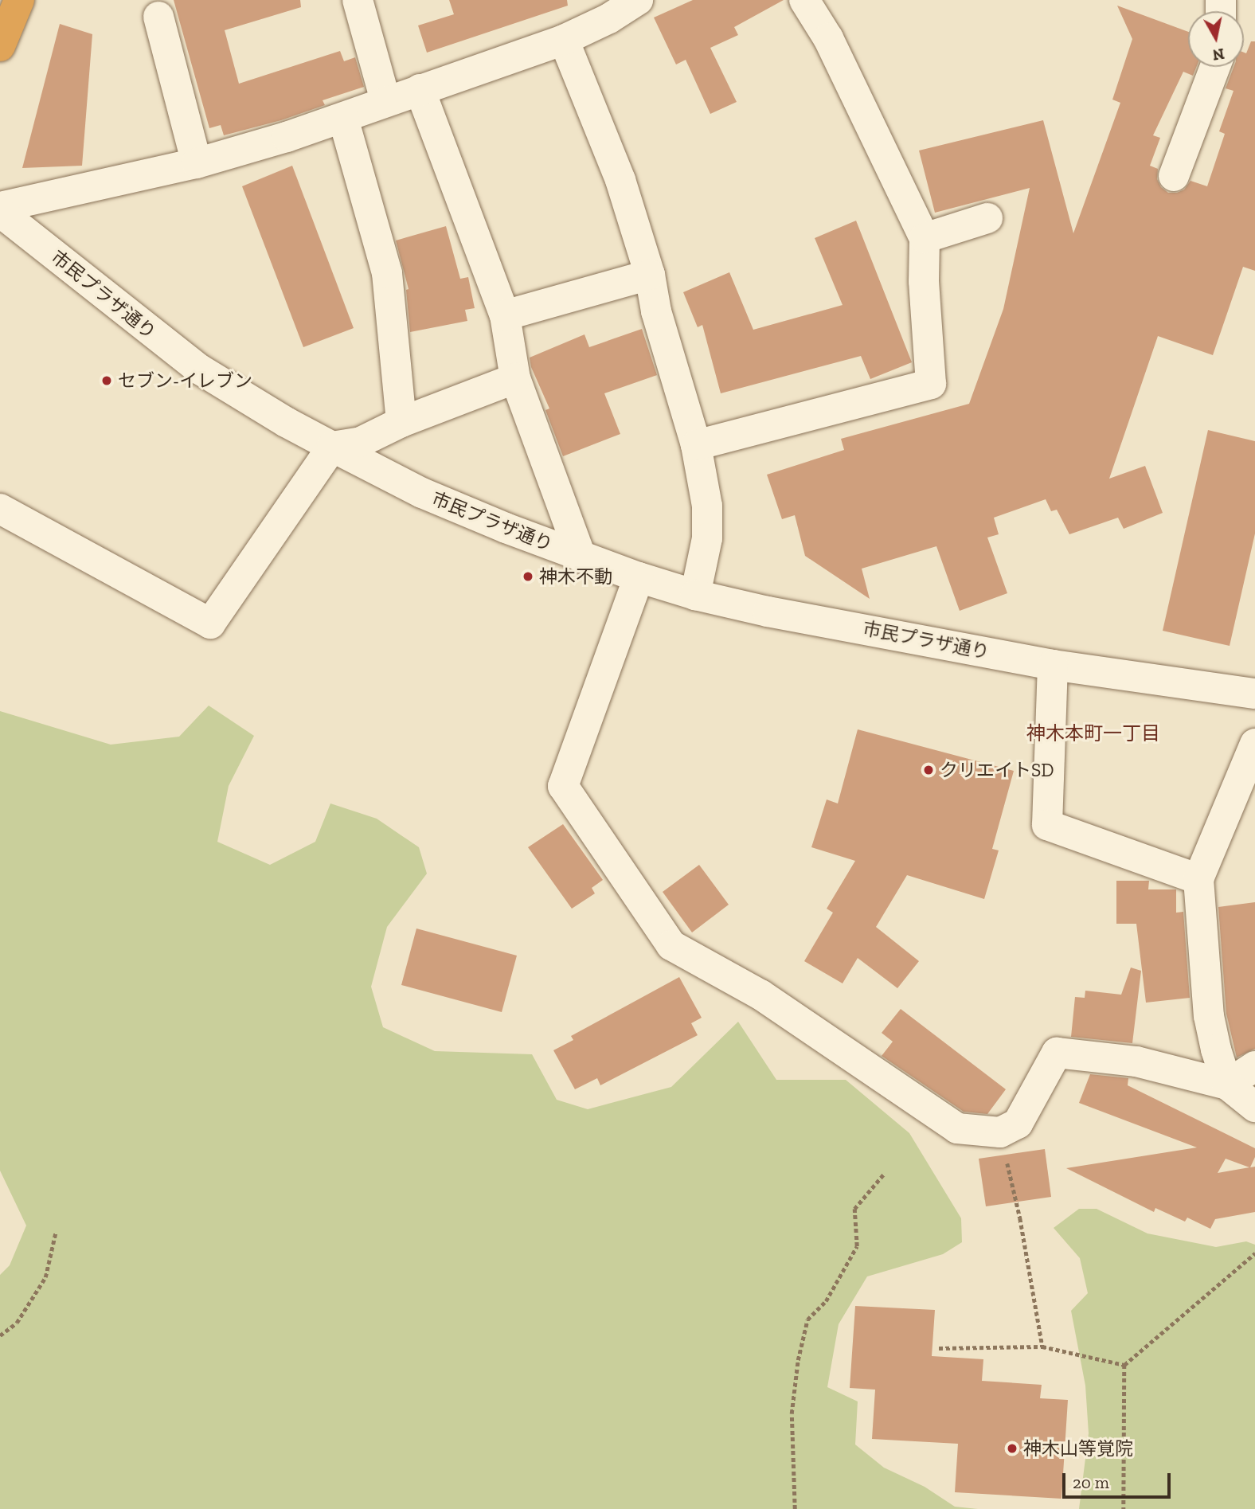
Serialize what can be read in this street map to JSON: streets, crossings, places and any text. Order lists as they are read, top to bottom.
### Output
{
  "streets": {
    "street": ["市民プラザ通り"]
  },
  "districts": ["神木本町一丁目"],
  "places": [
    "セブン-イレブン",
    "神木不動",
    "クリエイトSD",
    "神木山等覚院"
  ],
  "scale_bar": "20 m",
  "north": "bottom"
}
